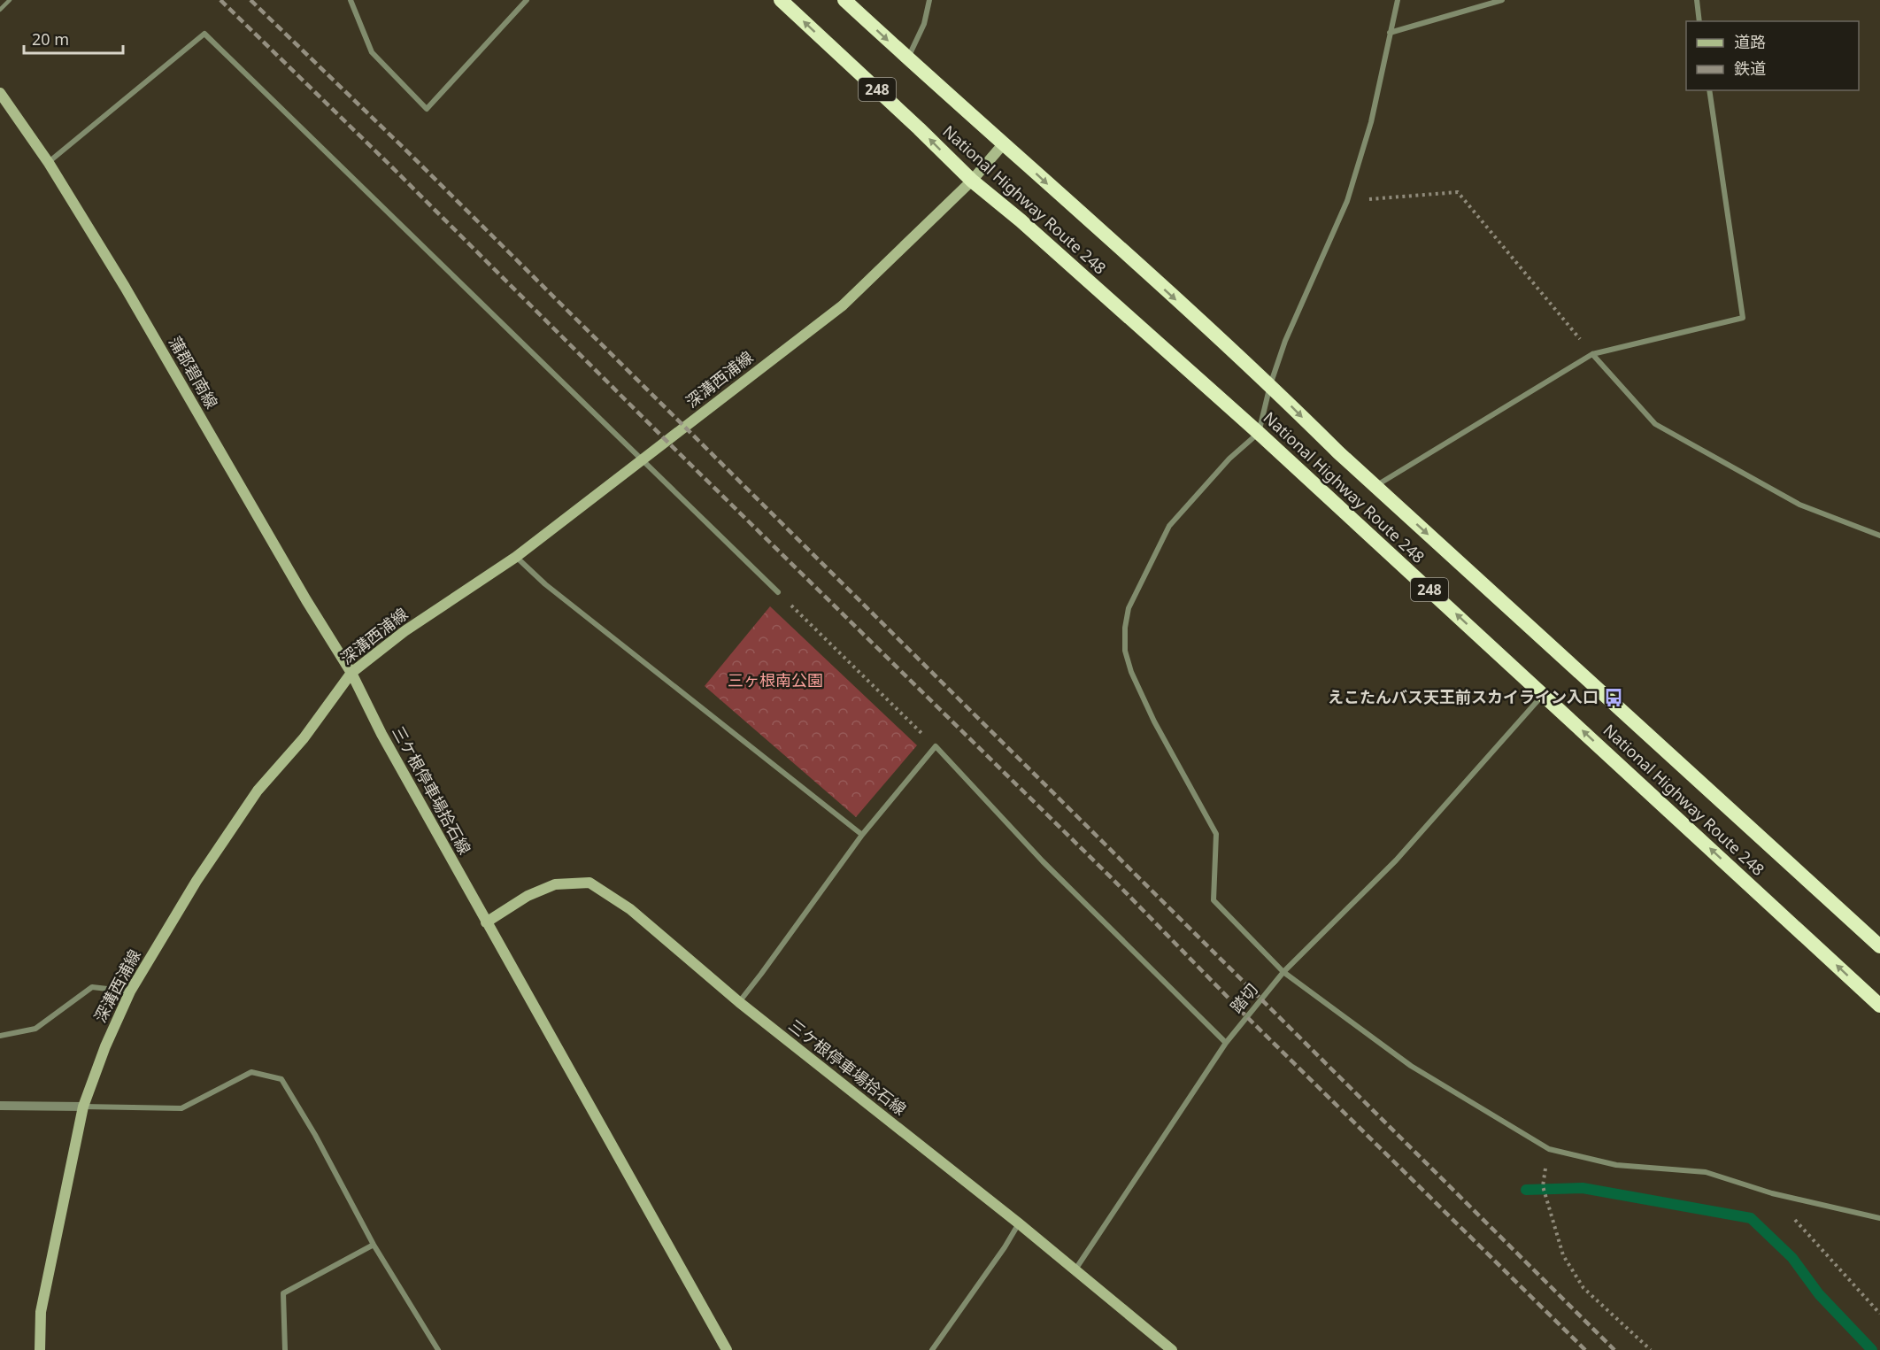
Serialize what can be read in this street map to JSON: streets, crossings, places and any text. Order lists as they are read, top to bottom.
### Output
{
  "streets": {
    "highway": ["248", "National Highway Route 248"],
    "main road": ["蒲郡碧南線", "深溝西浦線", "三ケ根停車場拾石線"],
    "street": ["踏切"]
  },
  "crossings": [
    ["National Highway Route 248", "深溝西浦線"],
    ["National Highway Route 248", "踏切"],
    ["蒲郡碧南線", "深溝西浦線"],
    ["蒲郡碧南線", "三ケ根停車場拾石線"],
    ["深溝西浦線", "三ケ根停車場拾石線"],
    ["三ケ根停車場拾石線", "踏切"]
  ],
  "parks": ["三ヶ根南公園"],
  "places": {
    "bus stop": ["えこたんバス天王前スカイライン入口"]
  },
  "legend": ["道路", "鉄道"],
  "scale_bar": "20 m"
}
